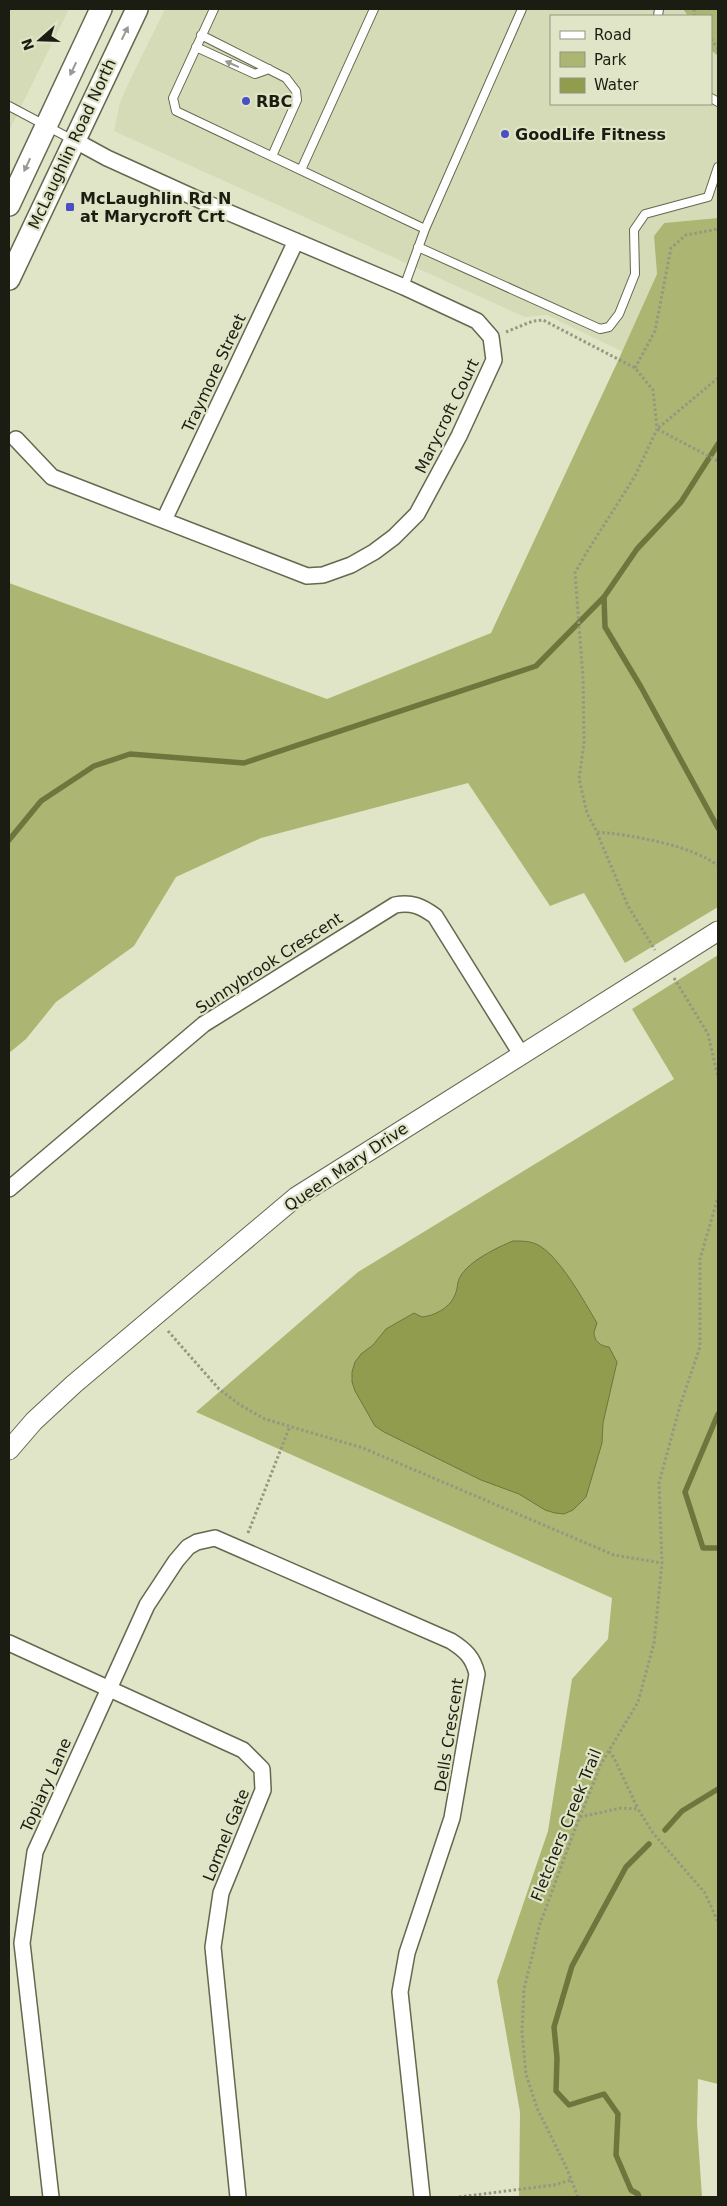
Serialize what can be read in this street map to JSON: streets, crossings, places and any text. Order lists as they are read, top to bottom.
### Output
{
  "streets": {
    "main road": ["McLaughlin Road North"],
    "street": [
      "Traymore Street",
      "Marycroft Court",
      "Sunnybrook Crescent",
      "Queen Mary Drive",
      "Dells Crescent",
      "Topiary Lane",
      "Lormel Gate"
    ],
    "path": ["Fletchers Creek Trail"]
  },
  "crossings": [
    ["Traymore Street", "Marycroft Court"],
    ["Sunnybrook Crescent", "Queen Mary Drive"],
    ["Dells Crescent", "Topiary Lane"],
    ["Dells Crescent", "Lormel Gate"],
    ["Topiary Lane", "Lormel Gate"]
  ],
  "places": {
    "other": ["RBC", "GoodLife Fitness"],
    "transit": ["McLaughlin Rd N at Marycroft Crt"]
  },
  "legend": ["Road", "Park", "Water"],
  "north": "left"
}
